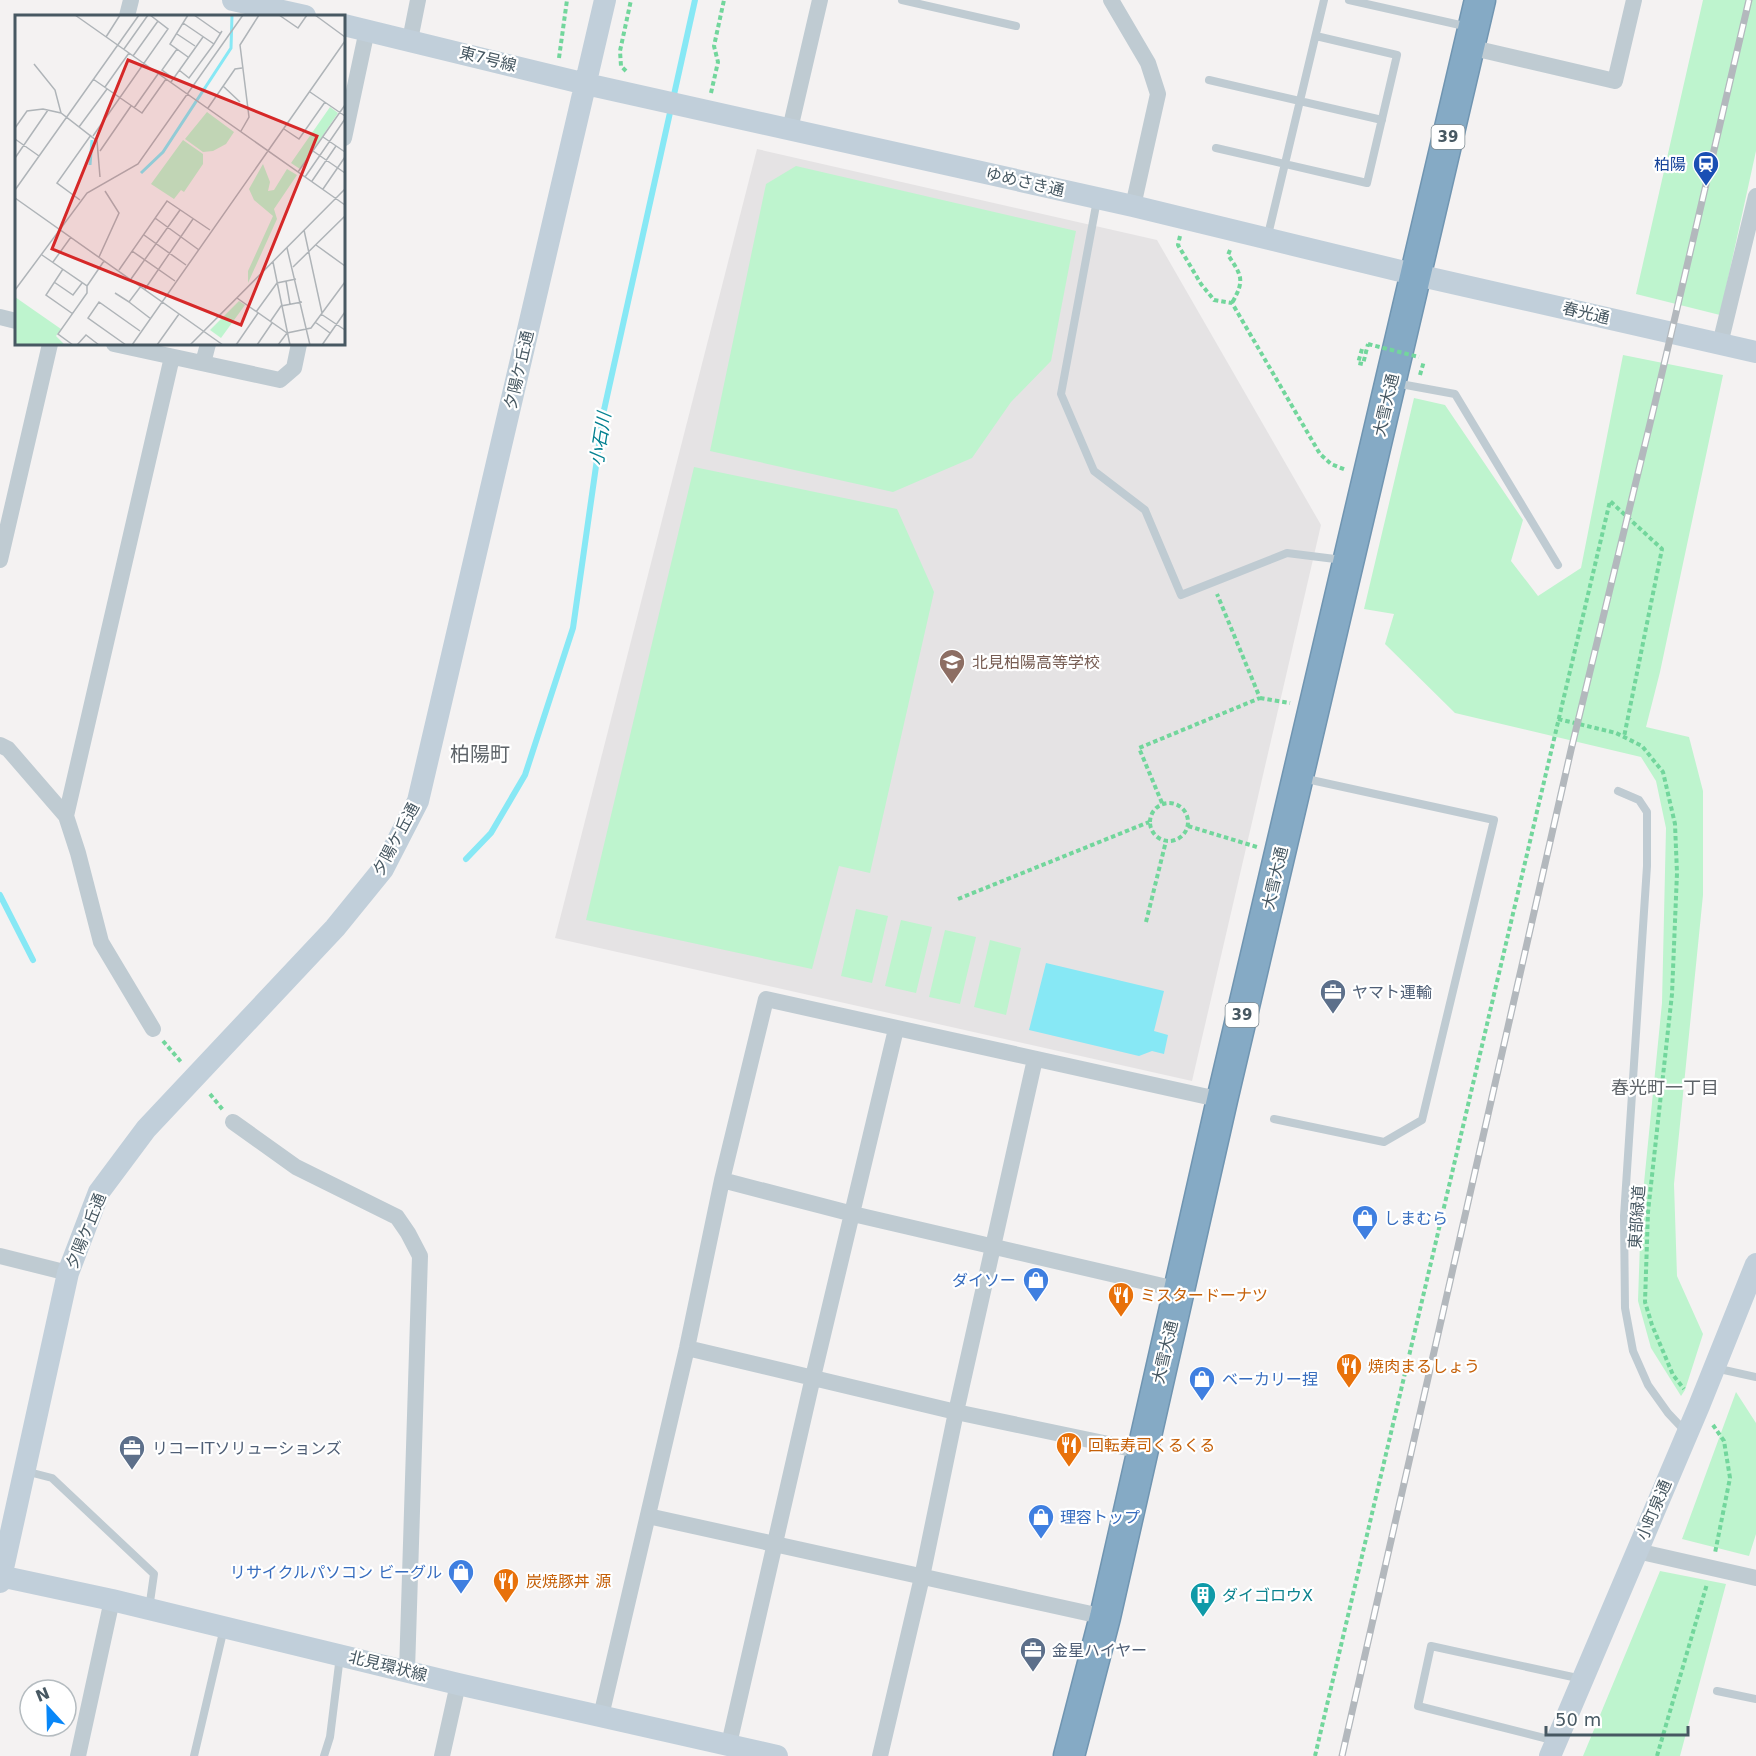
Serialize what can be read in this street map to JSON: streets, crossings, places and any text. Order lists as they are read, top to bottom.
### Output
{
  "streets": {
    "highway": ["39", "大雪大通"],
    "street": [
      "東7号線",
      "ゆめさき通",
      "春光通",
      "夕陽ケ丘通",
      "小町泉通",
      "北見環状線"
    ],
    "path": ["東部緑道"]
  },
  "crossings": [
    ["東7号線", "ゆめさき通"],
    ["東7号線", "夕陽ケ丘通"],
    ["ゆめさき通", "春光通"],
    ["ゆめさき通", "大雪大通"],
    ["春光通", "大雪大通"],
    ["夕陽ケ丘通", "北見環状線"],
    ["東部緑道", "小町泉通"]
  ],
  "districts": ["柏陽町", "春光町一丁目"],
  "water": ["小石川"],
  "places": {
    "station": ["柏陽"],
    "school or university": ["北見柏陽高等学校"],
    "office": ["ヤマト運輸", "リコーITソリューションズ", "金星ハイヤー"],
    "shop": [
      "しまむら",
      "ダイソー",
      "ベーカリー捏",
      "理容トップ",
      "リサイクルパソコン ビーグル"
    ],
    "restaurant": [
      "ミスタードーナツ",
      "焼肉まるしょう",
      "回転寿司くるくる",
      "炭焼豚丼 源"
    ],
    "building": ["ダイゴロウX"]
  },
  "scale_bar": "50 m",
  "north": "top"
}
